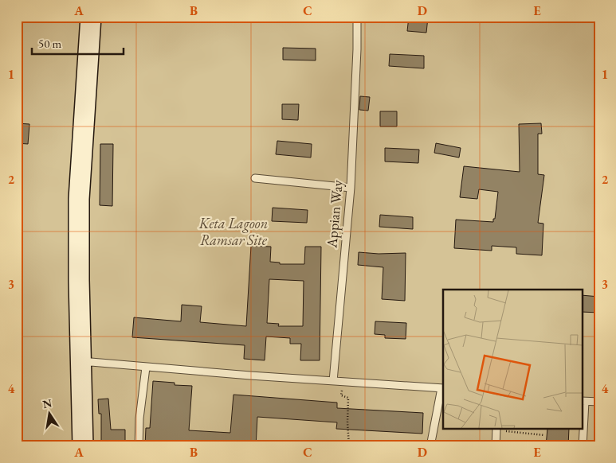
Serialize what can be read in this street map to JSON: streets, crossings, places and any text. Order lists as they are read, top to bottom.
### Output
{
  "streets": {
    "lane": ["Appian Way"]
  },
  "parks": ["Keta Lagoon Ramsar Site"],
  "scale_bar": "50 m",
  "north": "top",
  "grid": {
    "columns": [
      "A",
      "B",
      "C",
      "D",
      "E"
    ],
    "rows": [
      "1",
      "2",
      "3",
      "4"
    ]
  }
}
